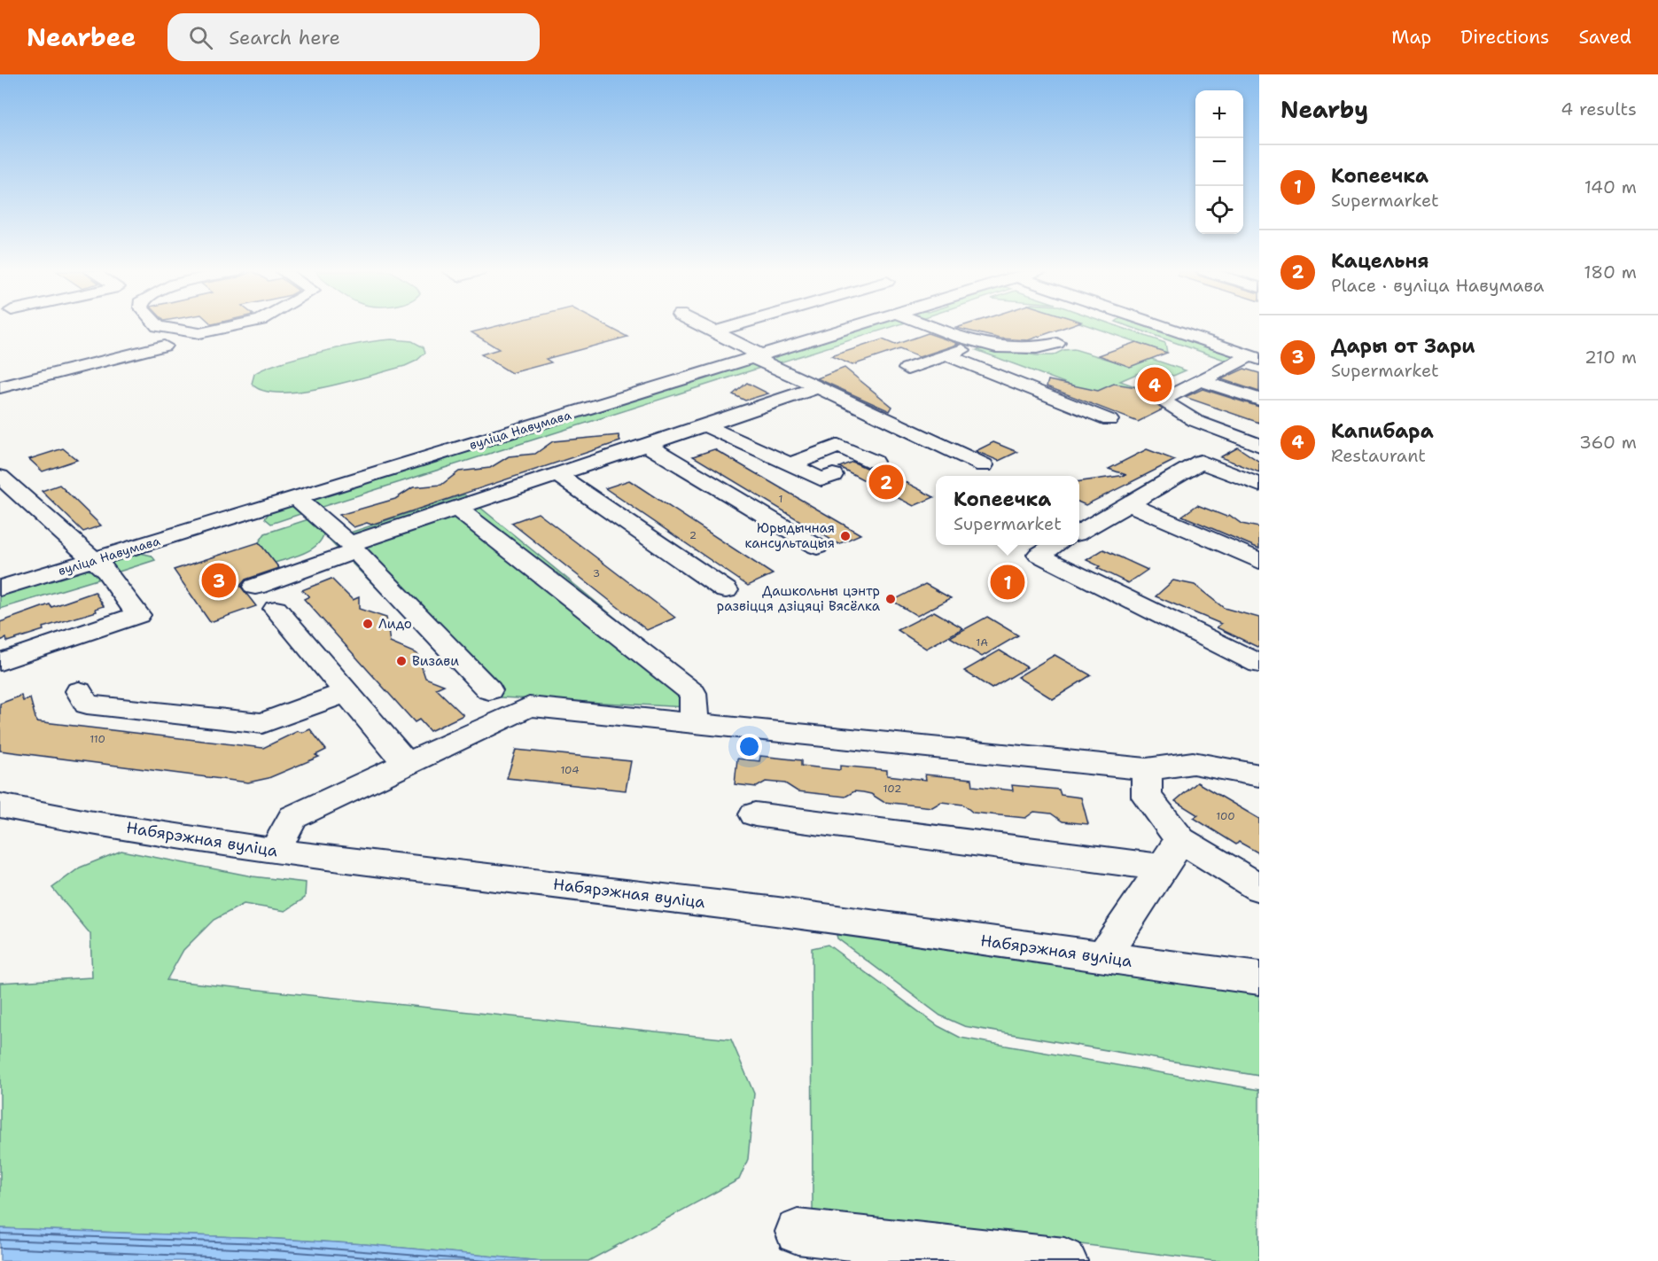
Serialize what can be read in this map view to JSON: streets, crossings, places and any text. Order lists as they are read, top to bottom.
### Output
{
  "streets": {
    "street": ["вуліца Навумава", "Набярэжная вуліца"]
  },
  "places": [
    "Юрыдычная кансультацыя",
    "Дашкольны цэнтр развіцця дзіцяці Вясёлка",
    "Лидо",
    "Визави"
  ],
  "house_numbers": [
    "1",
    "2",
    "3",
    "1А",
    "110",
    "104",
    "102",
    "100"
  ],
  "page": {
    "header": "Nearbee",
    "search": "Search here",
    "nav": ["Map", "Directions", "Saved"],
    "heading": ["Nearby", "4 results"],
    "map_buttons": ["+", "−"],
    "list": [
      {
        "mark": "1",
        "name": "Копеечка",
        "note": "Supermarket",
        "value": "140 m"
      },
      {
        "mark": "2",
        "name": "Кацельня",
        "note": "Place · вуліца Навумава",
        "value": "180 m"
      },
      {
        "mark": "3",
        "name": "Дары от Зари",
        "note": "Supermarket",
        "value": "210 m"
      },
      {
        "mark": "4",
        "name": "Капибара",
        "note": "Restaurant",
        "value": "360 m"
      }
    ],
    "pins": [
      "4",
      "2",
      "3",
      "1"
    ],
    "popup": ["Копеечка", "Supermarket"]
  }
}
